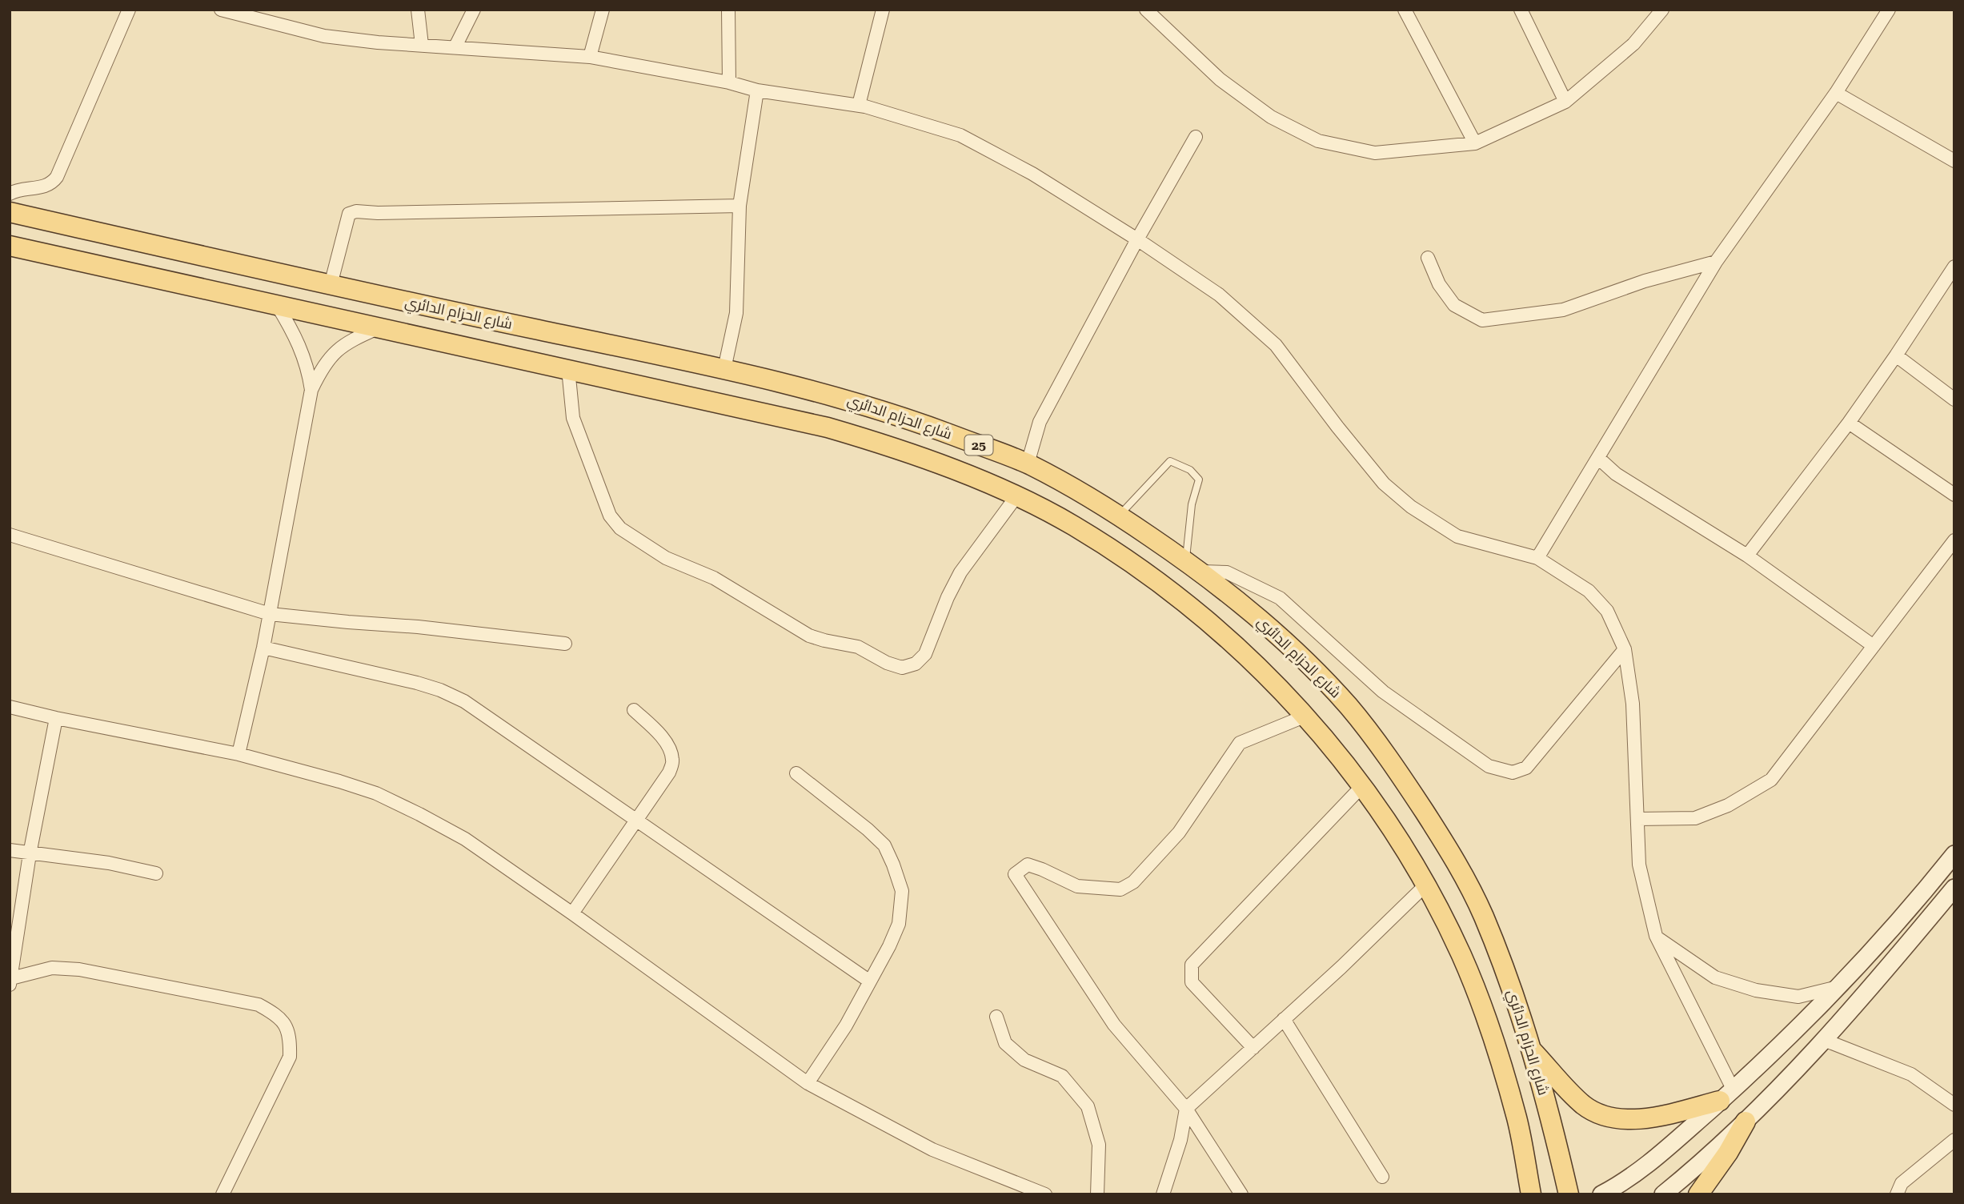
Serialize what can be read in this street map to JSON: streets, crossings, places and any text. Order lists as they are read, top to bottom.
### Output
{
  "streets": {
    "main road": ["شارع الحزام الدائري", "25"]
  }
}
